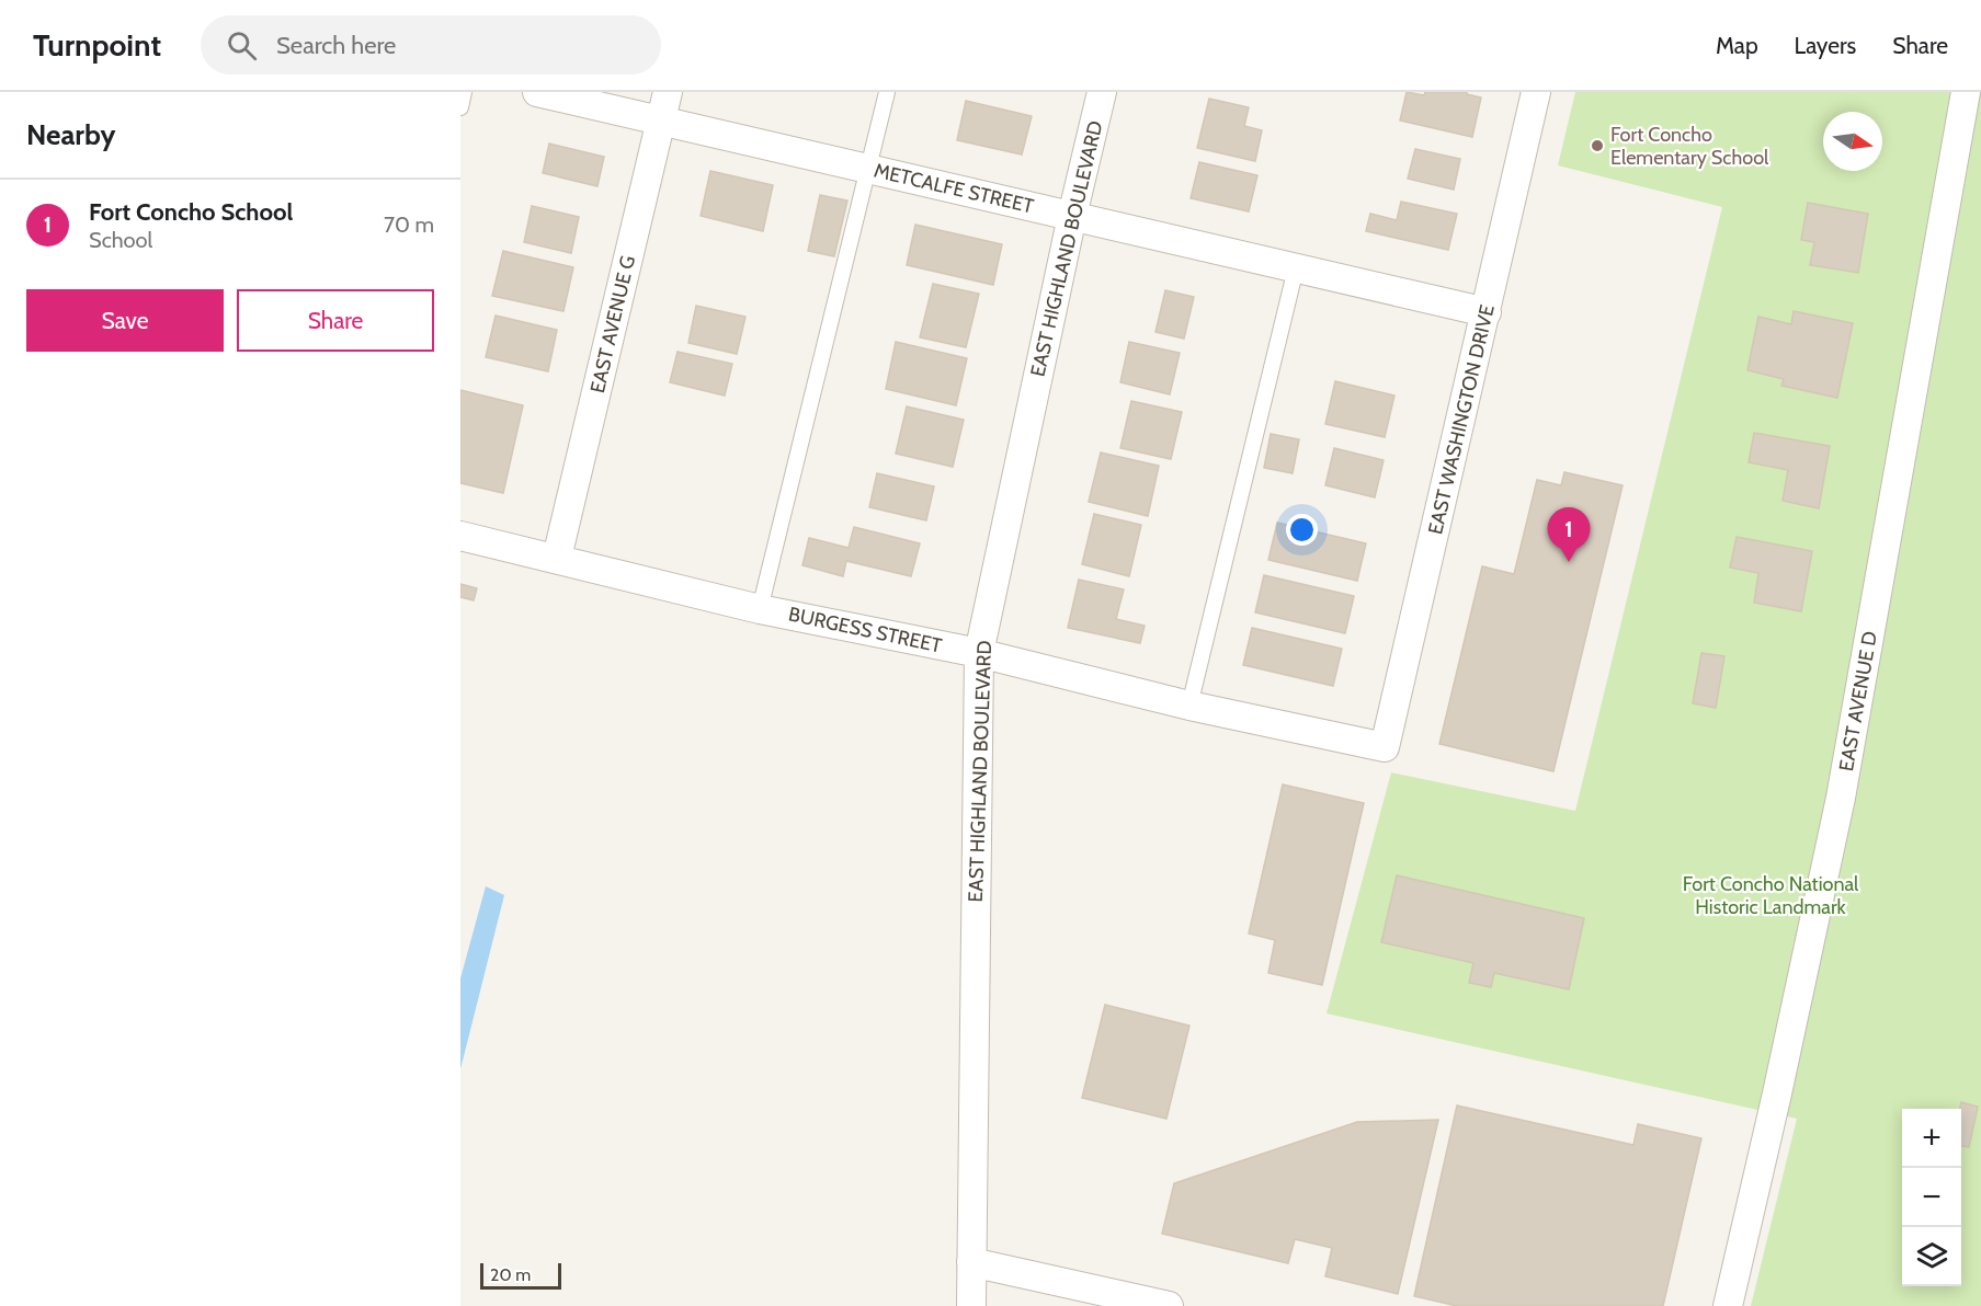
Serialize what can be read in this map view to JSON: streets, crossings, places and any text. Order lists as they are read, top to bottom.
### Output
{
  "streets": {
    "street": [
      "METCALFE STREET",
      "EAST HIGHLAND BOULEVARD",
      "EAST AVENUE G",
      "EAST WASHINGTON DRIVE",
      "BURGESS STREET",
      "EAST AVENUE D"
    ]
  },
  "crossings": [
    ["METCALFE STREET", "EAST HIGHLAND BOULEVARD"],
    ["METCALFE STREET", "EAST AVENUE G"],
    ["METCALFE STREET", "EAST WASHINGTON DRIVE"],
    ["EAST HIGHLAND BOULEVARD", "BURGESS STREET"],
    ["EAST AVENUE G", "BURGESS STREET"],
    ["EAST WASHINGTON DRIVE", "BURGESS STREET"]
  ],
  "parks": ["Fort Concho National Historic Landmark"],
  "places": ["Fort Concho Elementary School"],
  "scale_bar": "20 m",
  "north": "right",
  "page": {
    "header": "Turnpoint",
    "search": "Search here",
    "nav": ["Map", "Layers", "Share"],
    "heading": "Nearby",
    "list": [
      {
        "mark": "1",
        "name": "Fort Concho School",
        "note": "School",
        "value": "70 m"
      }
    ],
    "buttons": ["Save", "Share"],
    "pins": "1",
    "map_buttons": ["+", "−"],
    "scale": "20 m"
  }
}
